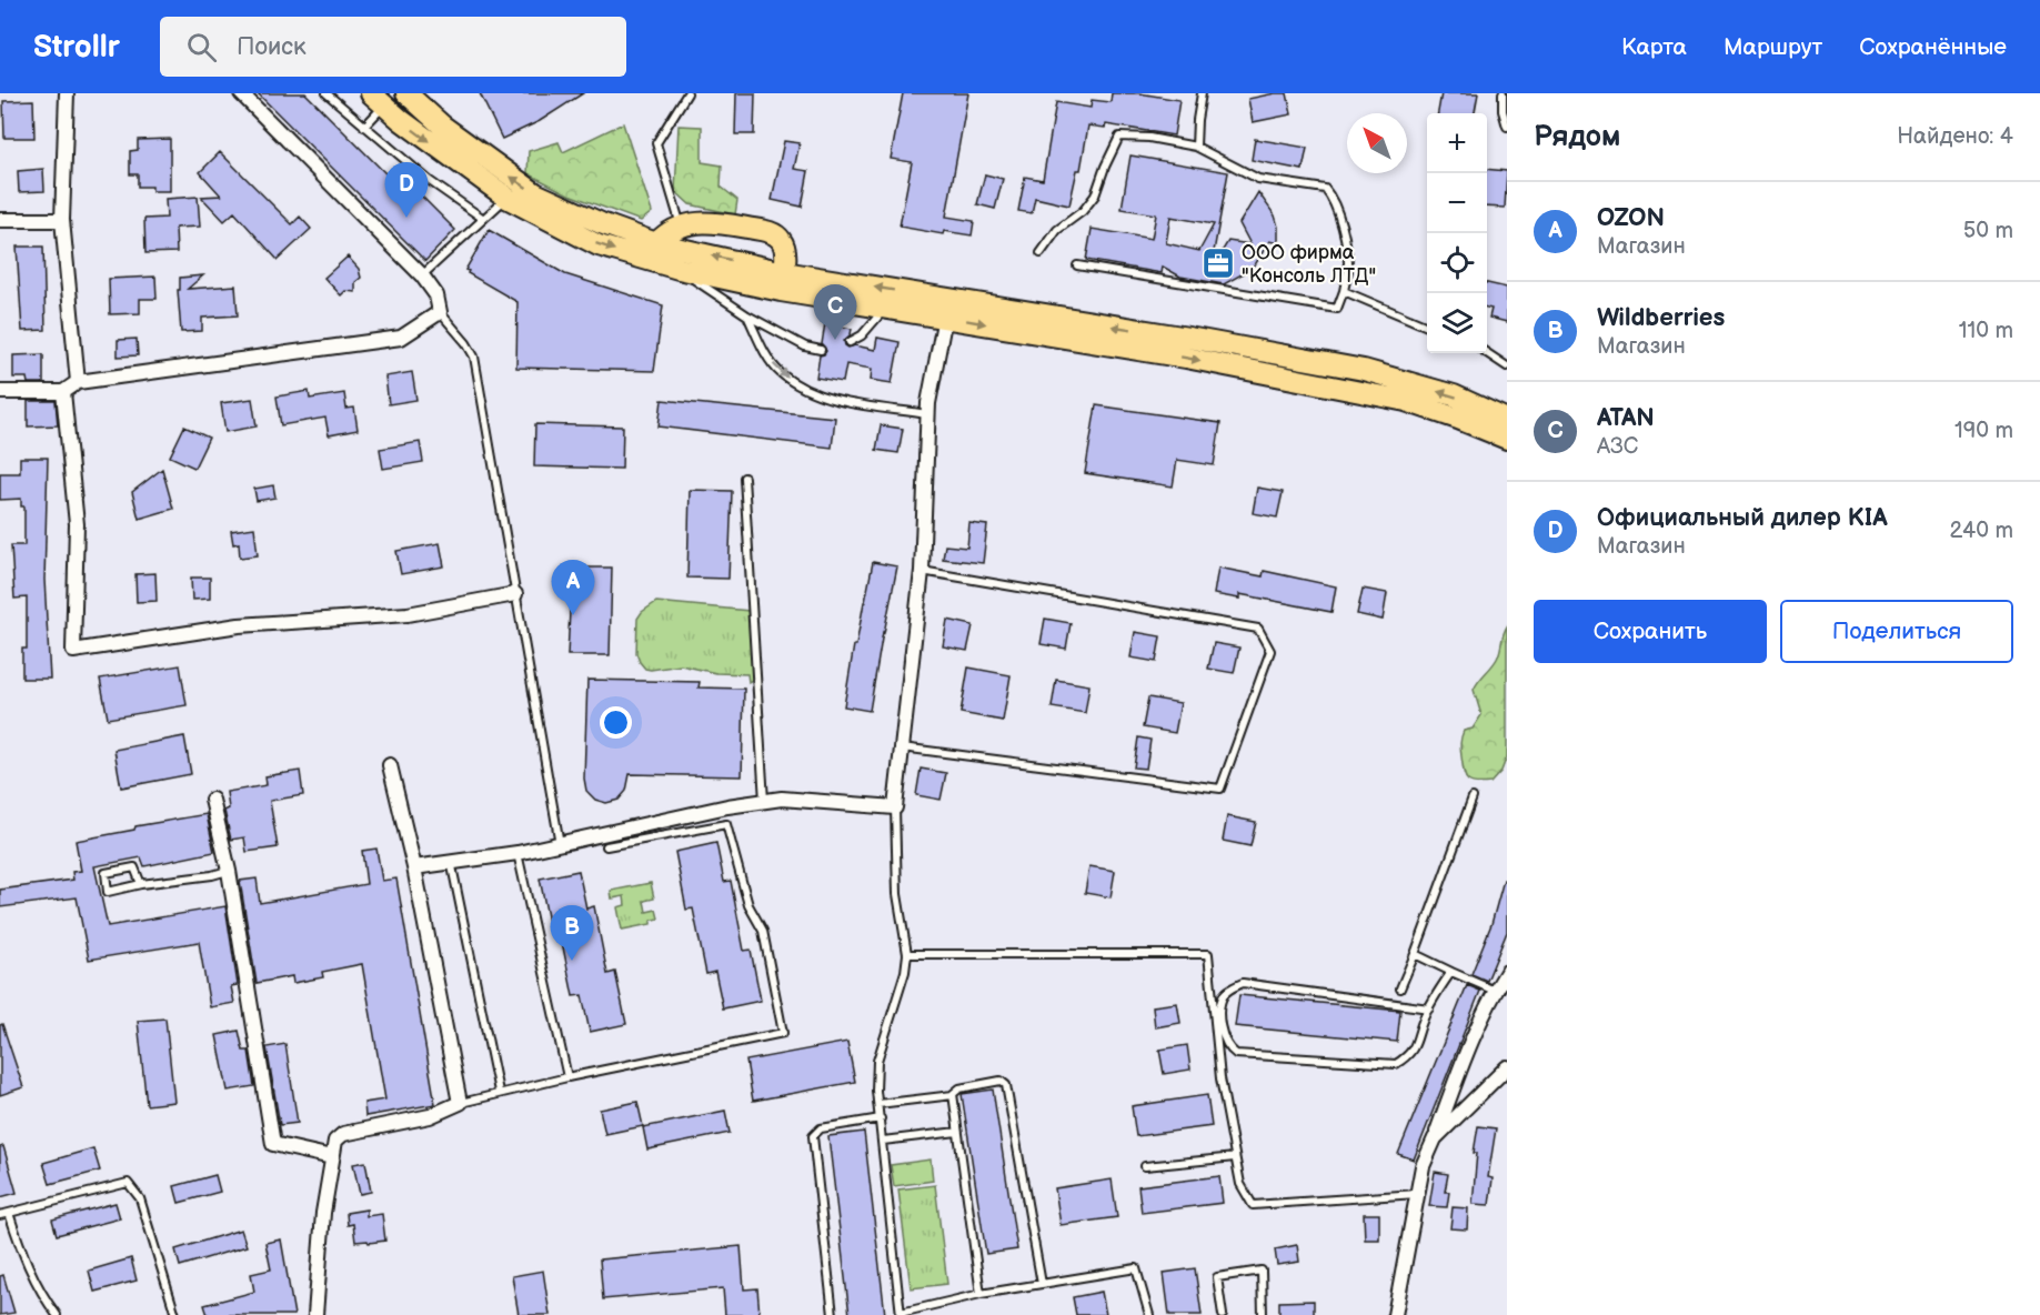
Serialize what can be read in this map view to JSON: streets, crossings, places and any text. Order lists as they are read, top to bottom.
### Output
{
  "places": {
    "office": ["ООО фирма \"Консоль ЛТД\""]
  },
  "north": "top left",
  "page": {
    "header": "Strollr",
    "search": "Поиск",
    "nav": ["Карта", "Маршрут", "Сохранённые"],
    "heading": ["Рядом", "Найдено: 4"],
    "map_buttons": ["+", "−"],
    "pins": [
      "D",
      "C",
      "A",
      "B"
    ],
    "list": [
      {
        "mark": "A",
        "name": "OZON",
        "note": "Магазин",
        "value": "50 m"
      },
      {
        "mark": "B",
        "name": "Wildberries",
        "note": "Магазин",
        "value": "110 m"
      },
      {
        "mark": "C",
        "name": "ATAN",
        "note": "АЗС",
        "value": "190 m"
      },
      {
        "mark": "D",
        "name": "Официальный дилер KIA",
        "note": "Магазин",
        "value": "240 m"
      }
    ],
    "buttons": ["Сохранить", "Поделиться"]
  }
}
